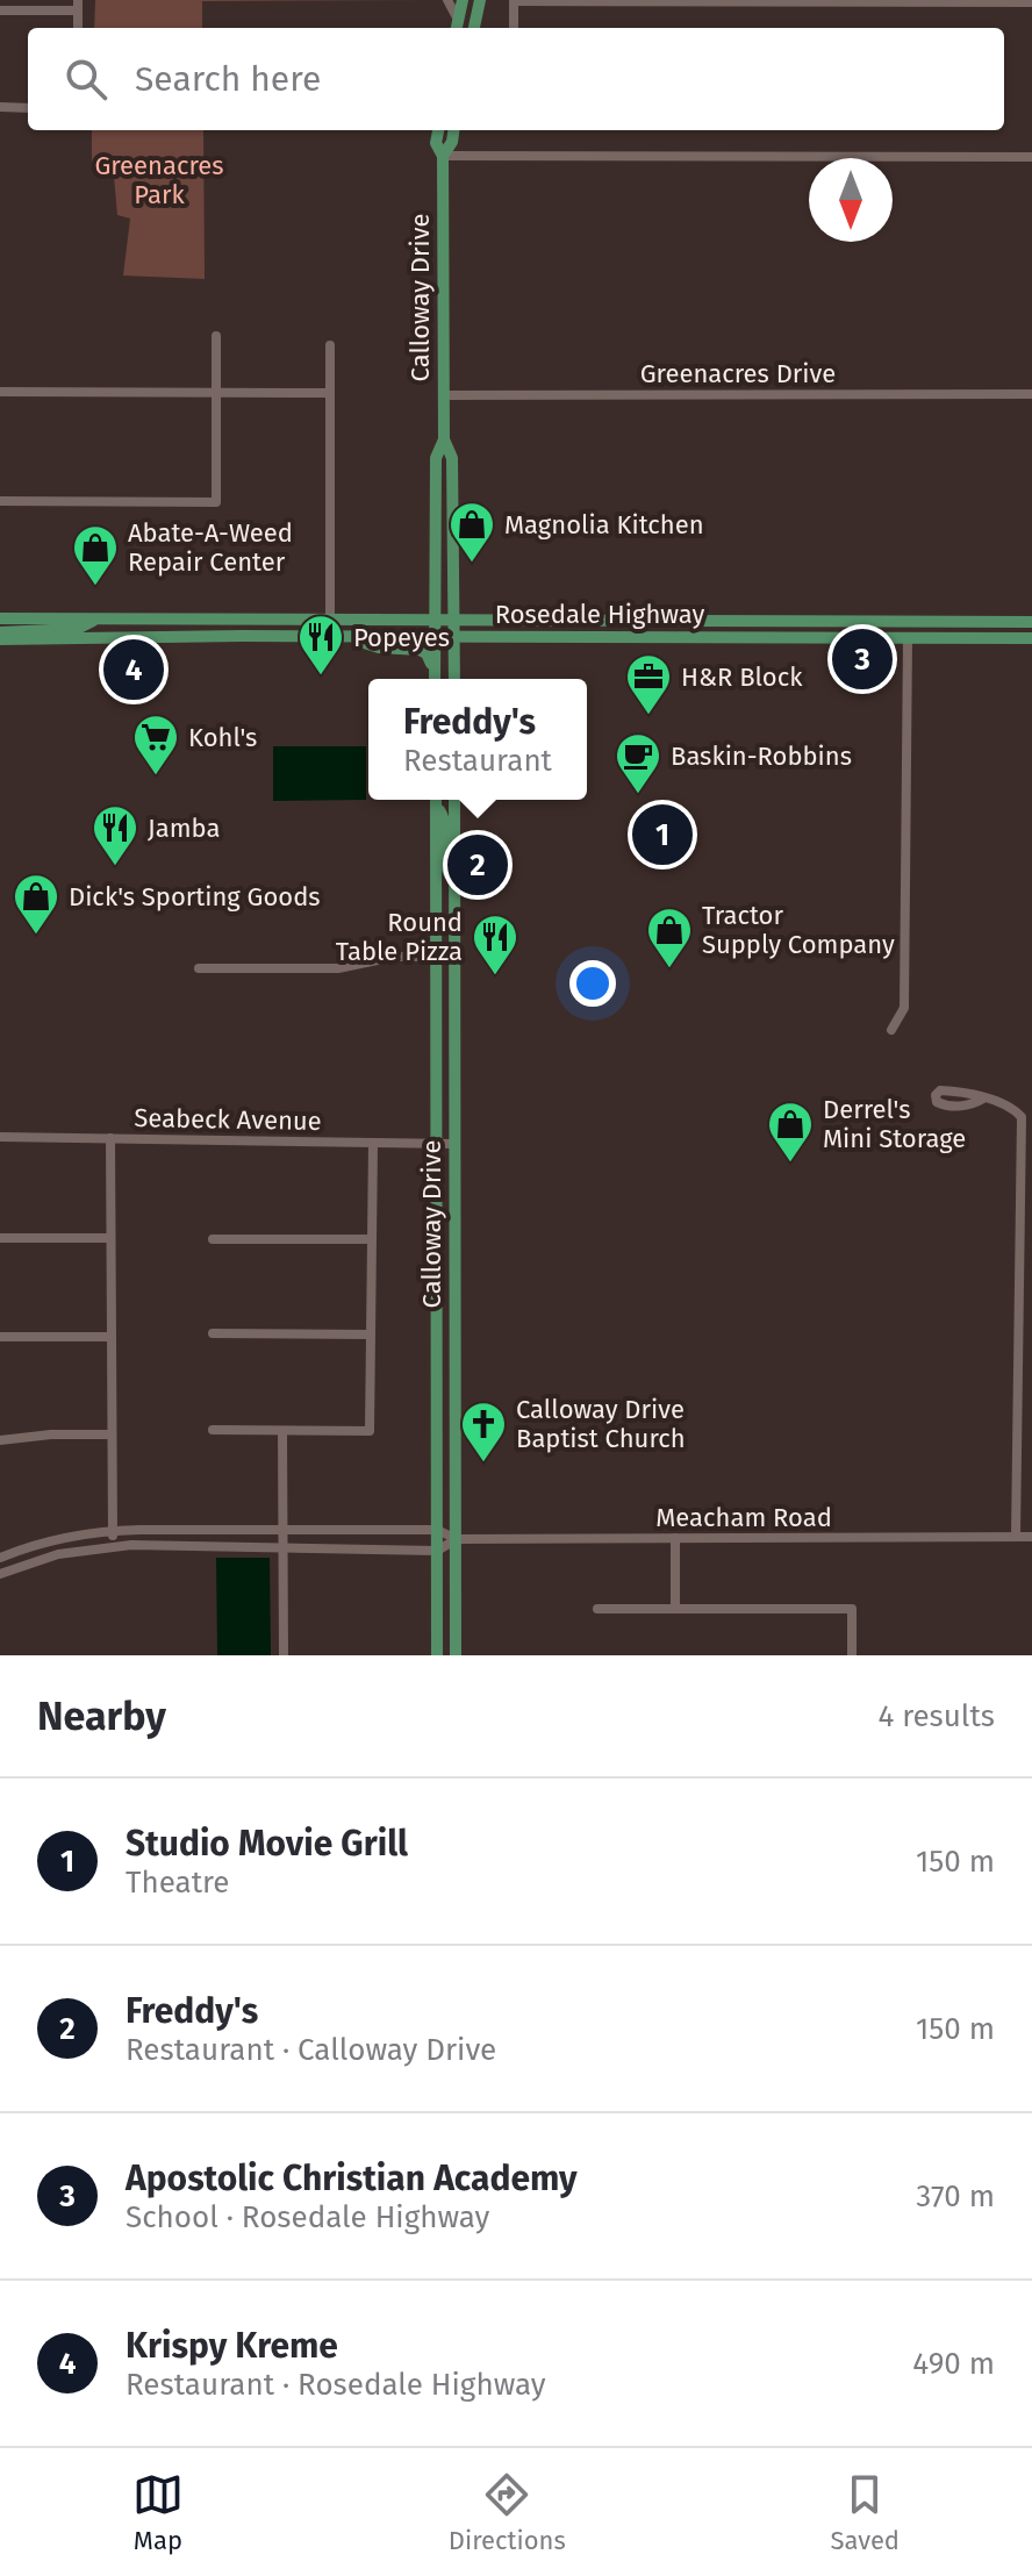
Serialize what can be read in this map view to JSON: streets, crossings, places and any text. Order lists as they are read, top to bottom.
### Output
{
  "streets": {
    "main road": ["Calloway Drive", "Rosedale Highway"],
    "street": ["Greenacres Drive", "Seabeck Avenue", "Meacham Road"]
  },
  "crossings": [
    ["Calloway Drive", "Greenacres Drive"],
    ["Calloway Drive", "Rosedale Highway"],
    ["Calloway Drive", "Seabeck Avenue"],
    ["Calloway Drive", "Meacham Road"]
  ],
  "parks": ["Greenacres Park"],
  "places": {
    "shop": [
      "Magnolia Kitchen",
      "Abate-A-Weed Repair Center",
      "Dick's Sporting Goods",
      "Tractor Supply Company",
      "Derrel's Mini Storage"
    ],
    "restaurant": ["Popeyes", "Jamba", "Round Table Pizza"],
    "office": ["H&R Block"],
    "supermarket": ["Kohl's"],
    "cafe": ["Baskin-Robbins"],
    "church": ["Calloway Drive Baptist Church"]
  },
  "north": "bottom",
  "page": {
    "search": "Search here",
    "pins": [
      "3",
      "4",
      "1",
      "2"
    ],
    "popup": ["Freddy's", "Restaurant"],
    "heading": ["Nearby", "4 results"],
    "list": [
      {
        "mark": "1",
        "name": "Studio Movie Grill",
        "note": "Theatre",
        "value": "150 m"
      },
      {
        "mark": "2",
        "name": "Freddy's",
        "note": "Restaurant · Calloway Drive",
        "value": "150 m"
      },
      {
        "mark": "3",
        "name": "Apostolic Christian Academy",
        "note": "School · Rosedale Highway",
        "value": "370 m"
      },
      {
        "mark": "4",
        "name": "Krispy Kreme",
        "note": "Restaurant · Rosedale Highway",
        "value": "490 m"
      }
    ],
    "nav": ["Map", "Directions", "Saved"]
  }
}
